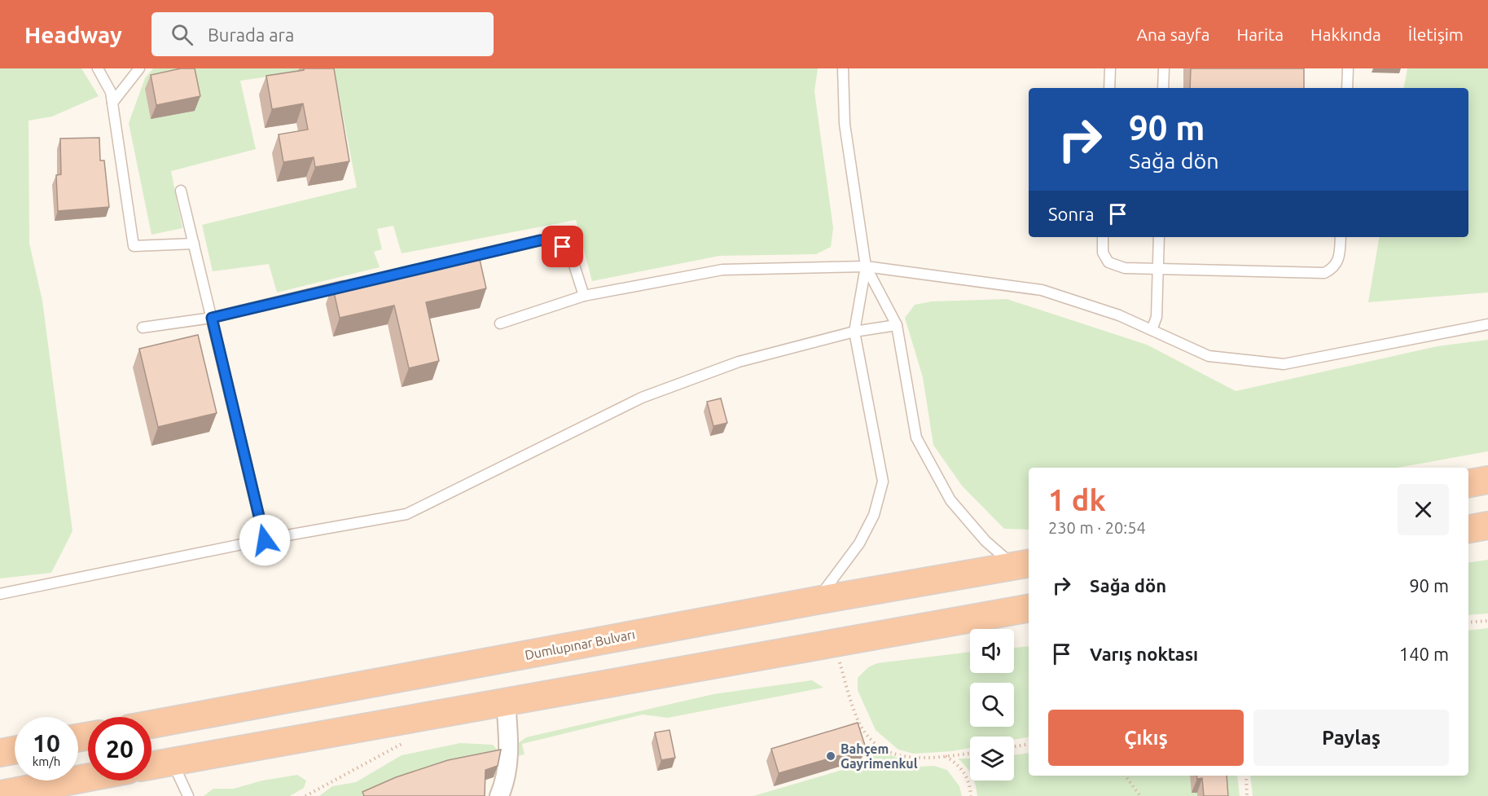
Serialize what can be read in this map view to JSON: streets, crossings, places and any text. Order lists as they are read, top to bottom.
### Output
{
  "streets": {
    "highway": ["Dumlupınar Bulvarı"]
  },
  "places": ["Bahçem Gayrimenkul"],
  "page": {
    "header": "Headway",
    "search": "Burada ara",
    "nav": [
      "Ana sayfa",
      "Harita",
      "Hakkında",
      "İletişim"
    ],
    "turn": ["90 m", "Sağa dön"],
    "then": "Sonra",
    "heading": ["1 dk", "230 m · 20:54"],
    "list": [
      {
        "name": "Sağa dön",
        "value": "90 m"
      },
      {
        "name": "Varış noktası",
        "value": "140 m"
      }
    ],
    "buttons": ["Çıkış", "Paylaş"],
    "speed": "10 km/h",
    "limit": "20"
  }
}
